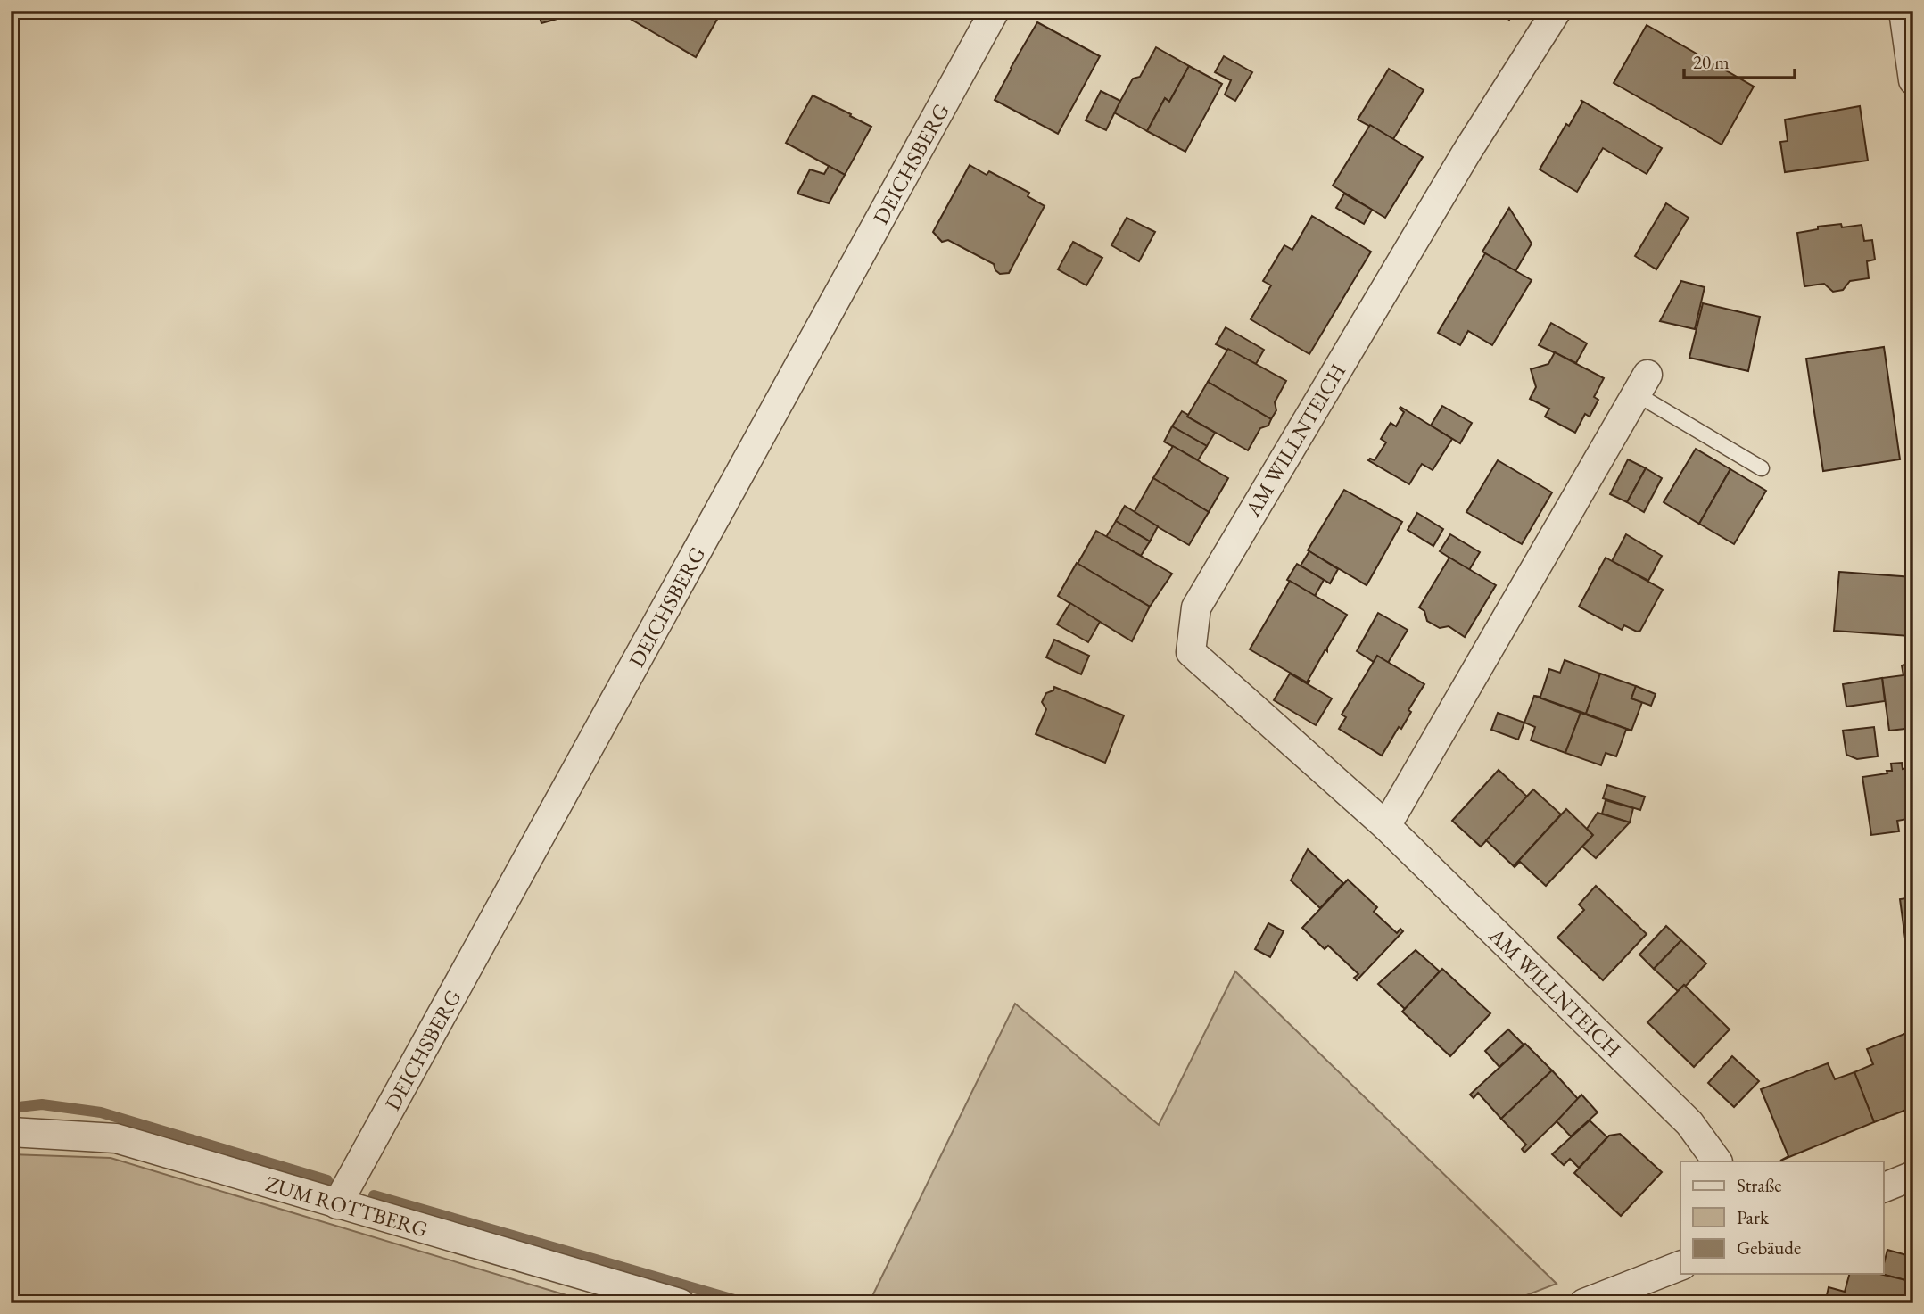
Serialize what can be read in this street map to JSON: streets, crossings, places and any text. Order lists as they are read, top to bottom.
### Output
{
  "streets": {
    "street": ["DEICHSBERG", "AM WILLNTEICH", "ZUM ROTTBERG"]
  },
  "crossings": [
    ["DEICHSBERG", "ZUM ROTTBERG"]
  ],
  "legend": ["Straße", "Park", "Gebäude"],
  "scale_bar": "20 m"
}
